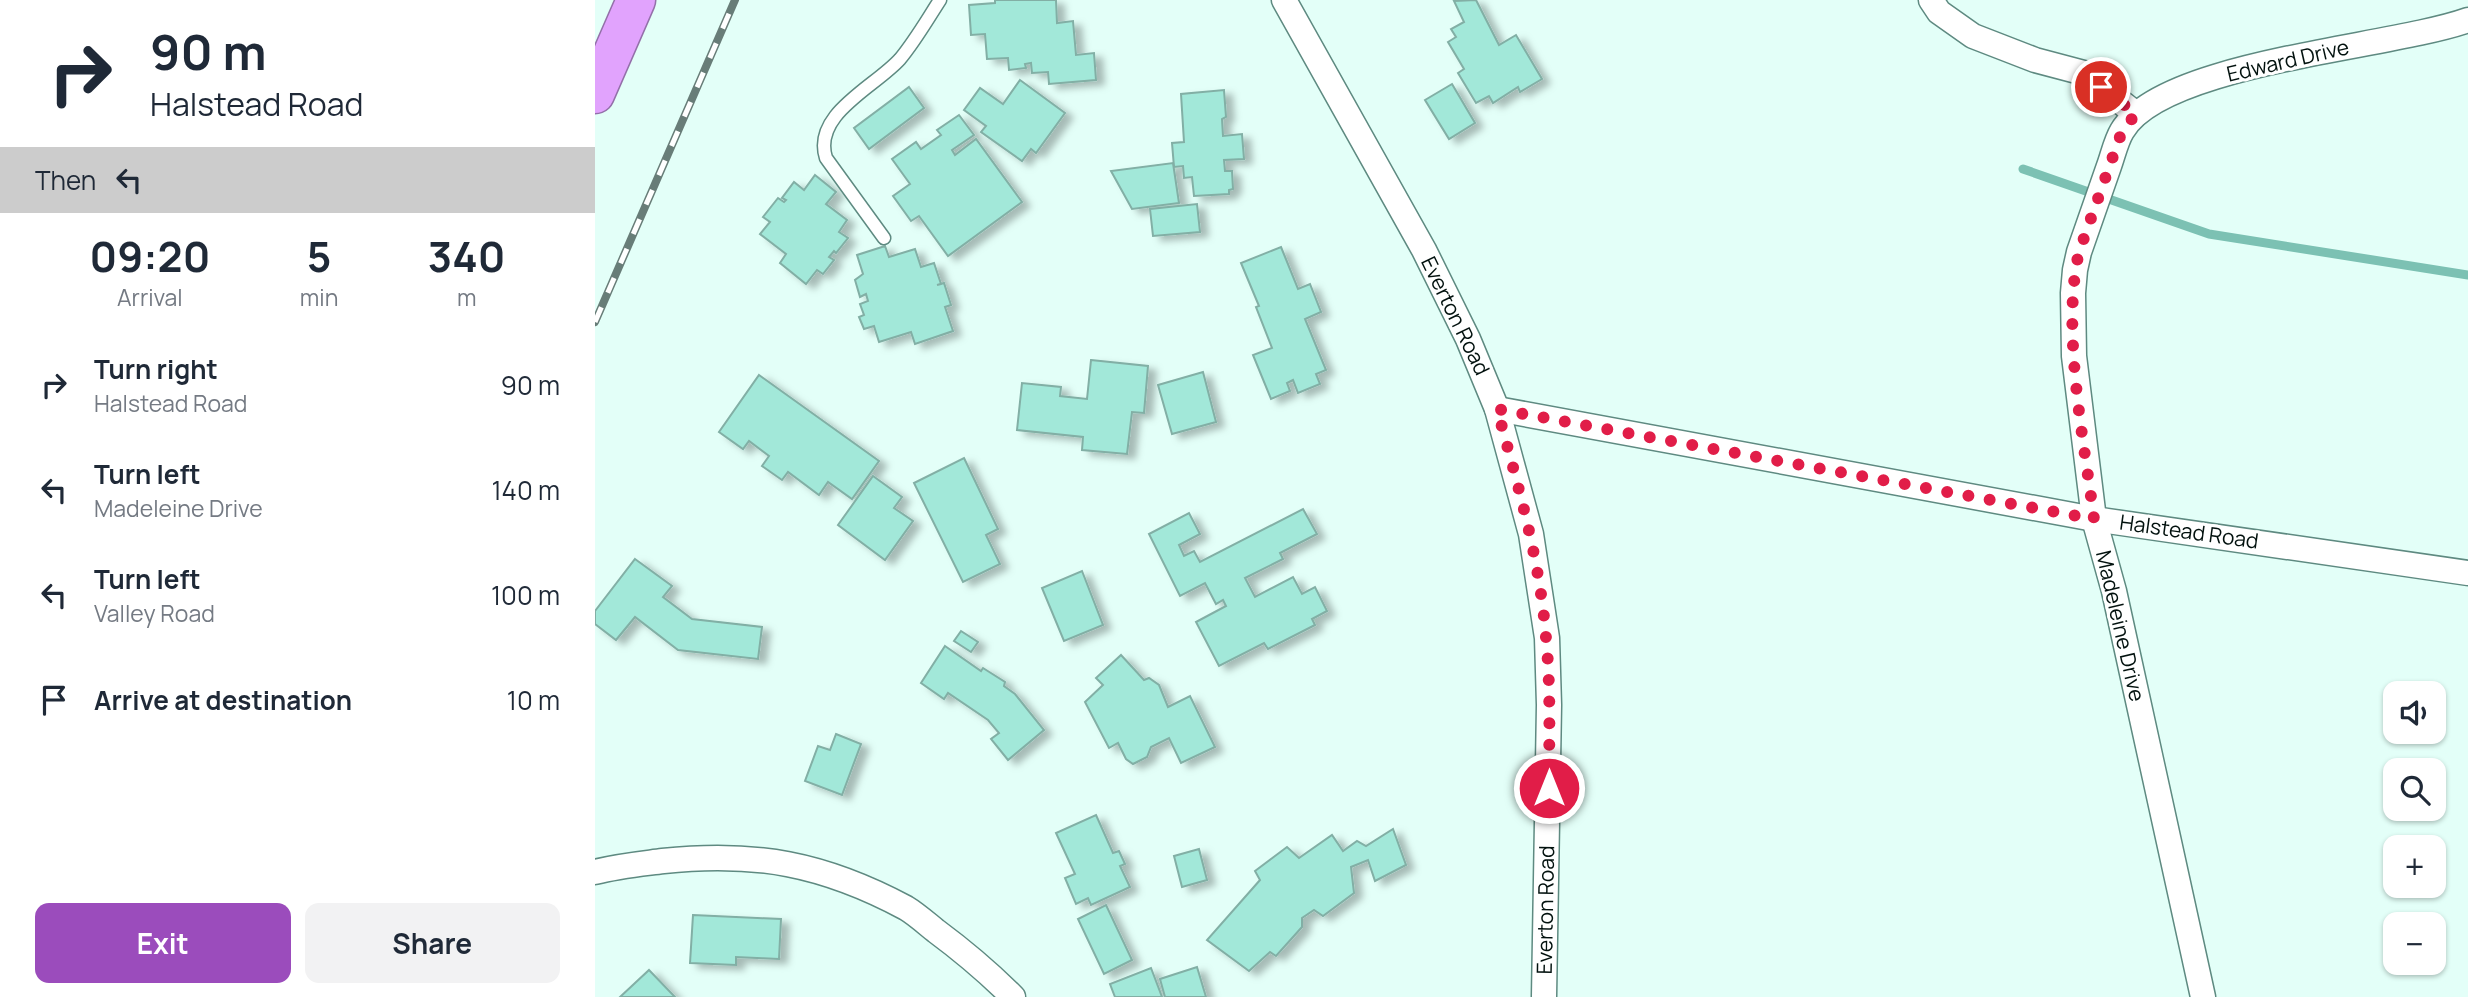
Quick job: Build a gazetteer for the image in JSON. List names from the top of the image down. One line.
{"streets":{"street":["Edward Drive","Everton Road","Halstead Road","Madeleine Drive"]},"crossings":[["Edward Drive","Madeleine Drive"],["Everton Road","Halstead Road"],["Halstead Road","Madeleine Drive"]],"page":{"turn":["90 m","Halstead Road"],"then":"Then","eta":["09:20","Arrival","5","min","340","m"],"list":[{"name":"Turn right","note":"Halstead Road","value":"90 m"},{"name":"Turn left","note":"Madeleine Drive","value":"140 m"},{"name":"Turn left","note":"Valley Road","value":"100 m"},{"name":"Arrive at destination","value":"10 m"}],"map_buttons":["+","−"],"buttons":["Exit","Share"]}}
